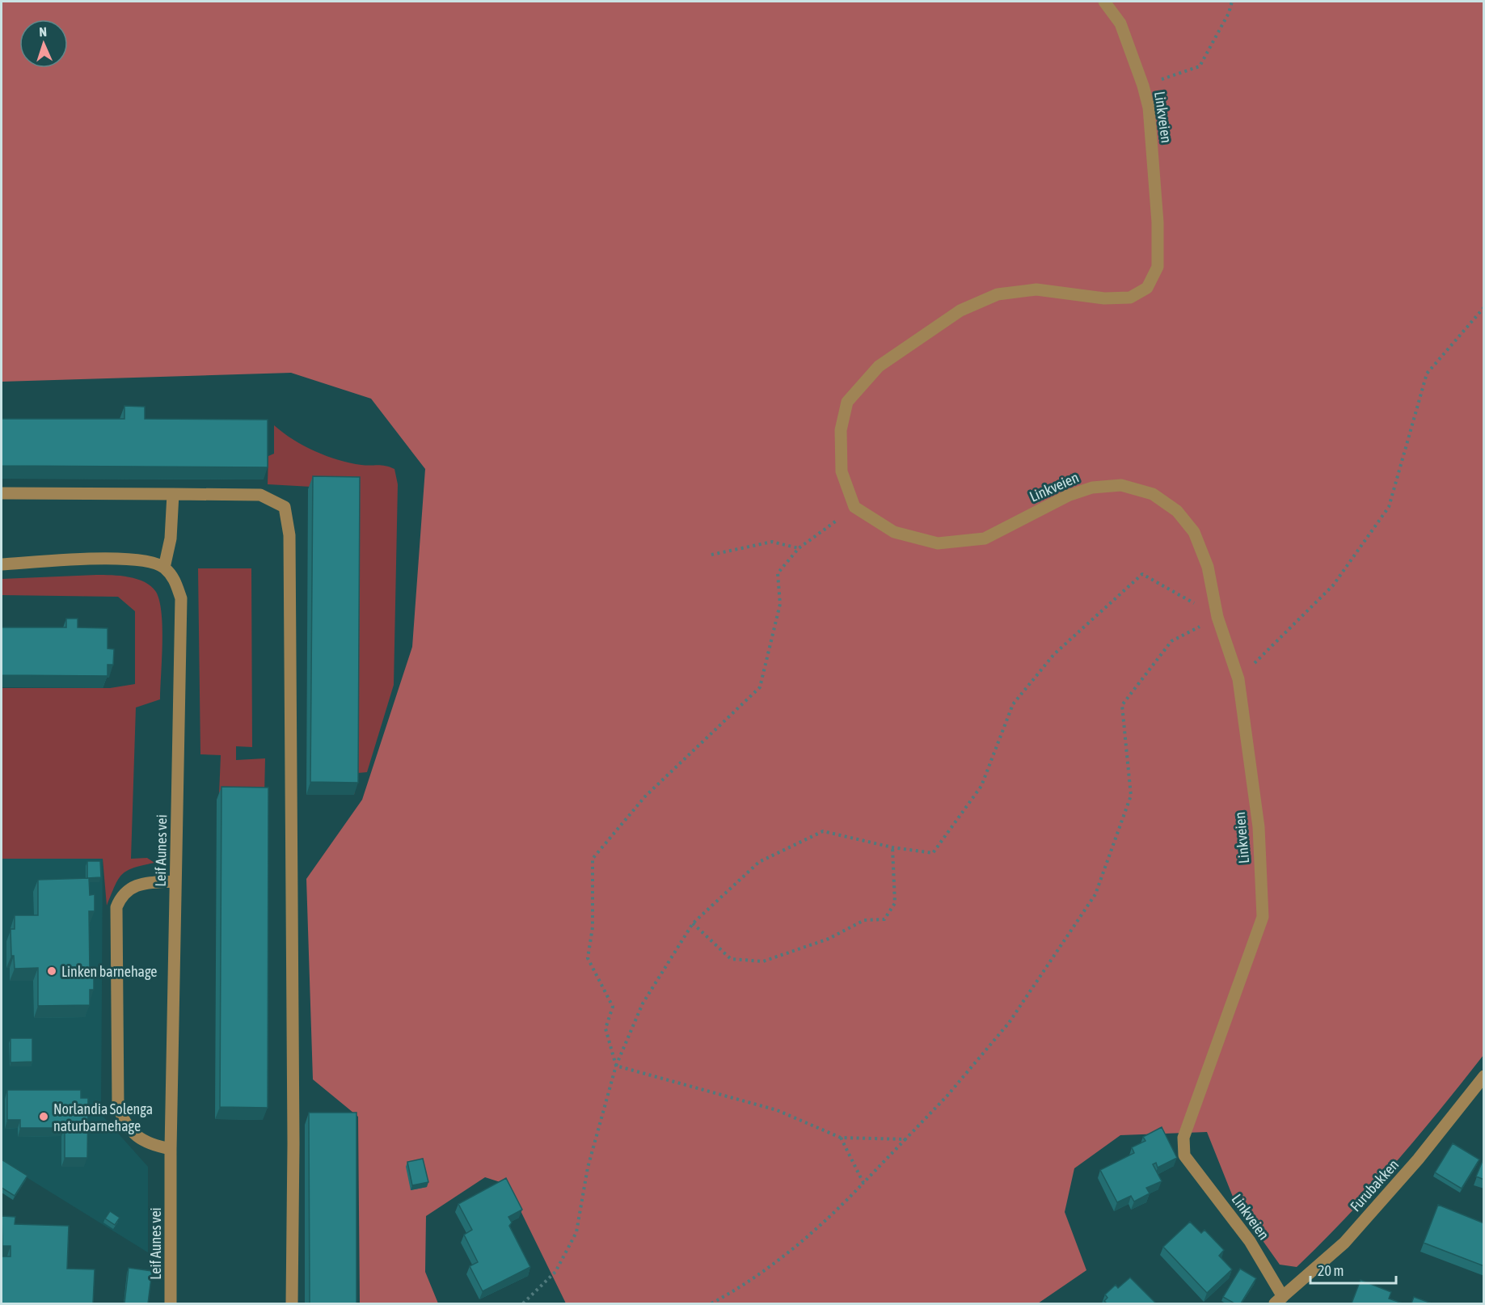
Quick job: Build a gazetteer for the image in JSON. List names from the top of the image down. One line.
{"streets":{"street":["Linkveien","Leif Aunes vei","Furubakken"]},"crossings":[["Linkveien","Furubakken"]],"places":["Linken barnehage","Norlandia Solenga naturbarnehage"],"scale_bar":"20 m","north":"top"}
